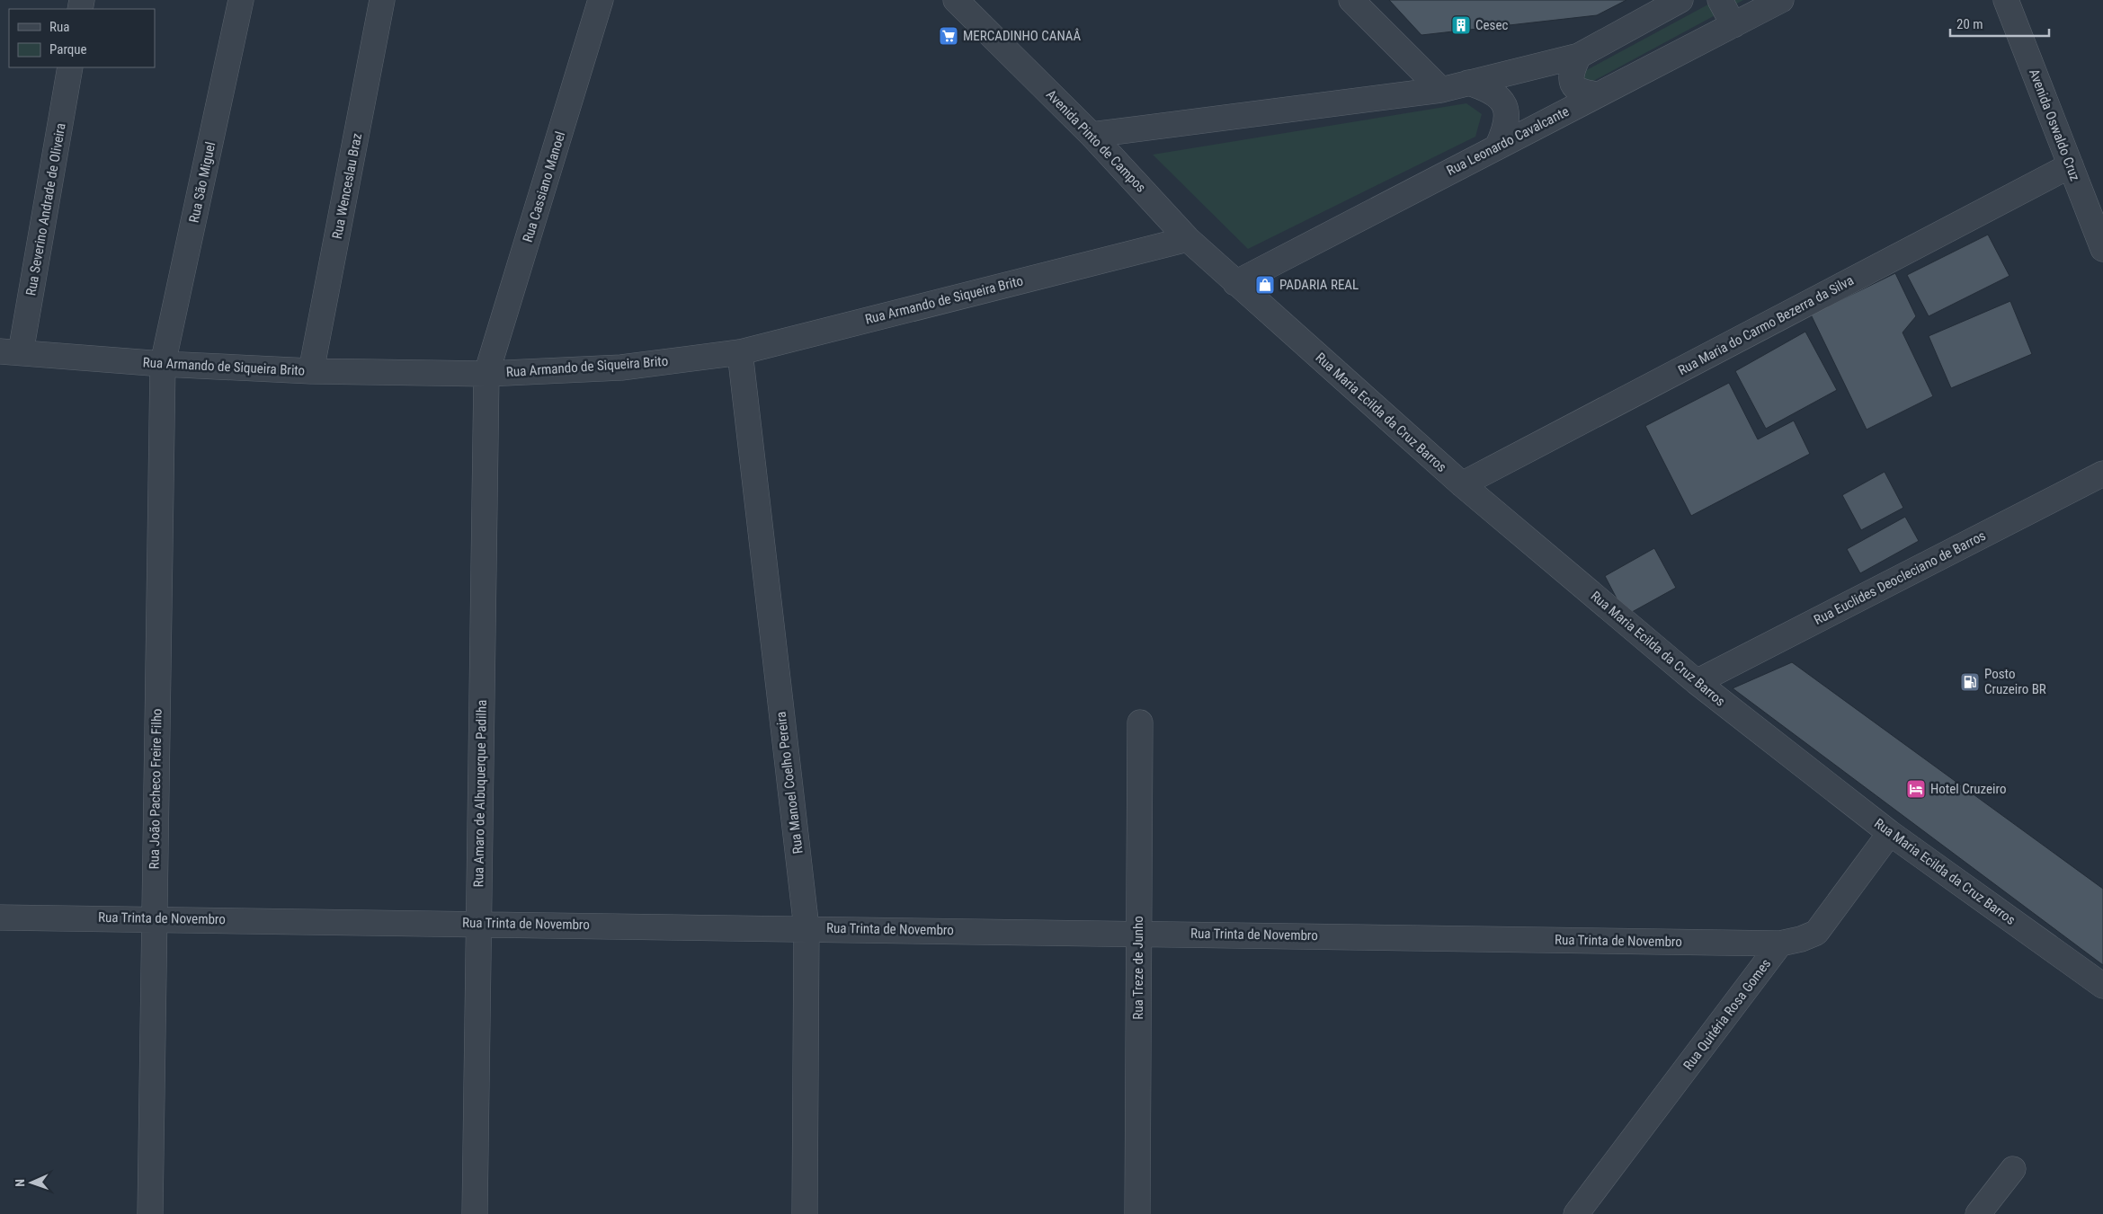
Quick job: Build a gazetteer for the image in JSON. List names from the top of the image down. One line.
{"streets":{"street":["Avenida Oswaldo Cruz","Avenida Pinto de Campos","Rua Leonardo Cavalcante","Rua São Miguel","Rua Wenceslau Braz","Rua Cassiano Manoel","Rua Severino Andrade de Oliveira","Rua Armando de Siqueira Brito","Rua Maria do Carmo Bezerra da Silva","Rua Maria Ecilda da Cruz Barros","Rua Euclides Deocleciano de Barros","Rua Manoel Coelho Pereira","Rua João Pacheco Freire Filho","Rua Amaro de Albuquerque Padilha","Rua Trinta de Novembro","Rua Treze de Junho","Rua Quitéria Rosa Gomes"]},"crossings":[["Avenida Oswaldo Cruz","Rua Maria do Carmo Bezerra da Silva"],["Avenida Pinto de Campos","Rua Leonardo Cavalcante"],["Avenida Pinto de Campos","Rua Armando de Siqueira Brito"],["Avenida Pinto de Campos","Rua Maria Ecilda da Cruz Barros"],["Rua Leonardo Cavalcante","Rua Maria Ecilda da Cruz Barros"],["Rua São Miguel","Rua Armando de Siqueira Brito"],["Rua São Miguel","Rua João Pacheco Freire Filho"],["Rua Wenceslau Braz","Rua Armando de Siqueira Brito"],["Rua Cassiano Manoel","Rua Armando de Siqueira Brito"],["Rua Cassiano Manoel","Rua Amaro de Albuquerque Padilha"],["Rua Severino Andrade de Oliveira","Rua Armando de Siqueira Brito"],["Rua Armando de Siqueira Brito","Rua Manoel Coelho Pereira"],["Rua Armando de Siqueira Brito","Rua João Pacheco Freire Filho"],["Rua Armando de Siqueira Brito","Rua Amaro de Albuquerque Padilha"],["Rua Maria do Carmo Bezerra da Silva","Rua Maria Ecilda da Cruz Barros"],["Rua Maria Ecilda da Cruz Barros","Rua Euclides Deocleciano de Barros"],["Rua Manoel Coelho Pereira","Rua Trinta de Novembro"],["Rua João Pacheco Freire Filho","Rua Trinta de Novembro"],["Rua Amaro de Albuquerque Padilha","Rua Trinta de Novembro"],["Rua Trinta de Novembro","Rua Treze de Junho"],["Rua Trinta de Novembro","Rua Quitéria Rosa Gomes"]],"places":{"building":["Cesec"],"supermarket":["MERCADINHO CANAÂ"],"shop":["PADARIA REAL"],"fuel station":["Posto Cruzeiro BR"],"hotel":["Hotel Cruzeiro"]},"legend":["Rua","Parque"],"scale_bar":"20 m","north":"left"}
